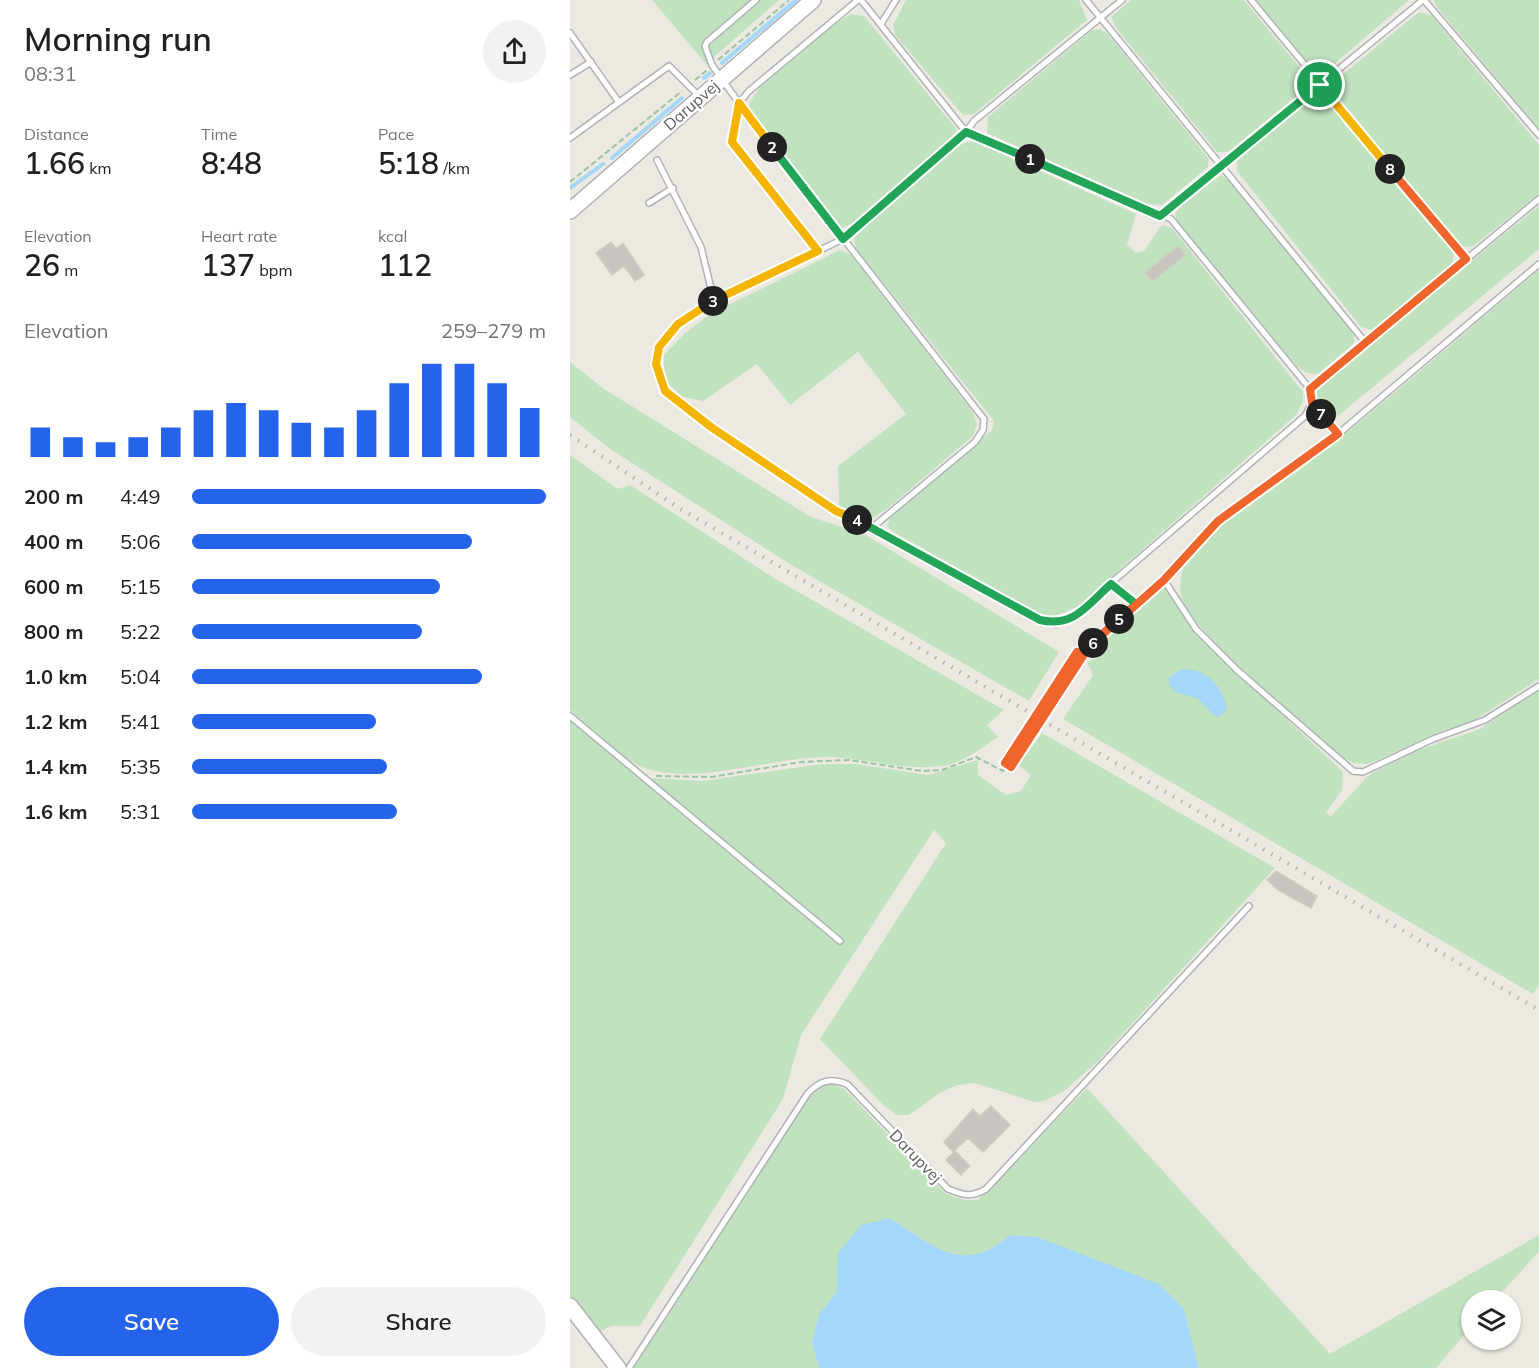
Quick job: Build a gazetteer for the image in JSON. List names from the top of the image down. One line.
{"streets":{"street":["Darupvej"]},"page":{"heading":["Morning run","08:31"],"stats":[["Distance","1.66 km"],["Time","8:48"],["Pace","5:18 /km"],["Elevation","26 m"],["Heart rate","137 bpm"],["kcal","112"]],"pins":["2","1","8","3","7","4","5","6"],"chart":["Elevation","259–279 m"],"list":[{"name":"200 m","note":"4:49"},{"name":"400 m","note":"5:06"},{"name":"600 m","note":"5:15"},{"name":"800 m","note":"5:22"},{"name":"1.0 km","note":"5:04"},{"name":"1.2 km","note":"5:41"},{"name":"1.4 km","note":"5:35"},{"name":"1.6 km","note":"5:31"}],"buttons":["Save","Share"]}}
